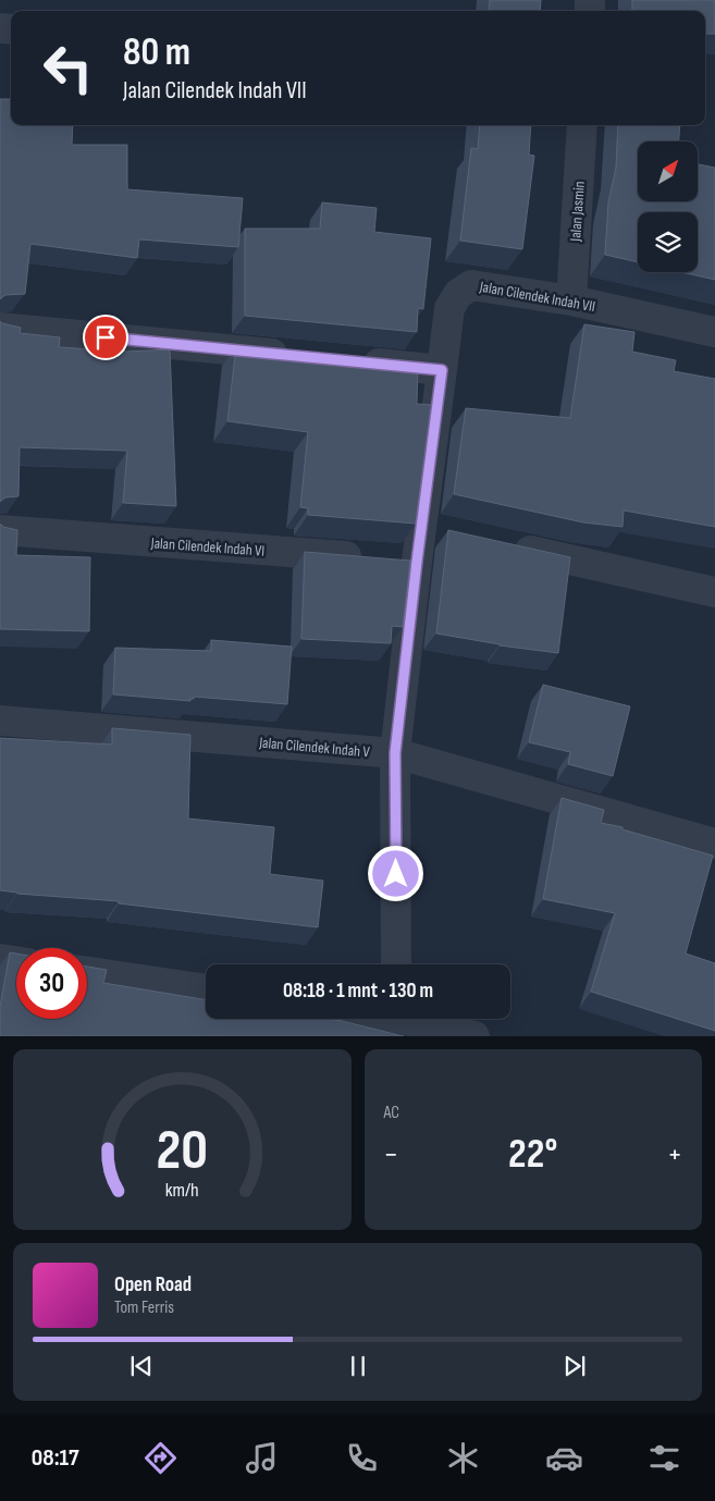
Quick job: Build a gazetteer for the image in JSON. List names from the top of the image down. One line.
{"streets":{"street":["Jalan Jasmin","Jalan Cilendek Indah VII","Jalan Cilendek Indah VI","Jalan Cilendek Indah V"]},"crossings":[["Jalan Jasmin","Jalan Cilendek Indah VII"]],"north":"top right","page":{"turn":["80 m","Jalan Cilendek Indah VII"],"limit":"30","trip":"08:18 · 1 mnt · 130 m","tile":"AC","heat":["−","22°","+"],"song":["Open Road","Tom Ferris"],"tabs":"08:17","gauge":["20","km/h"]}}
